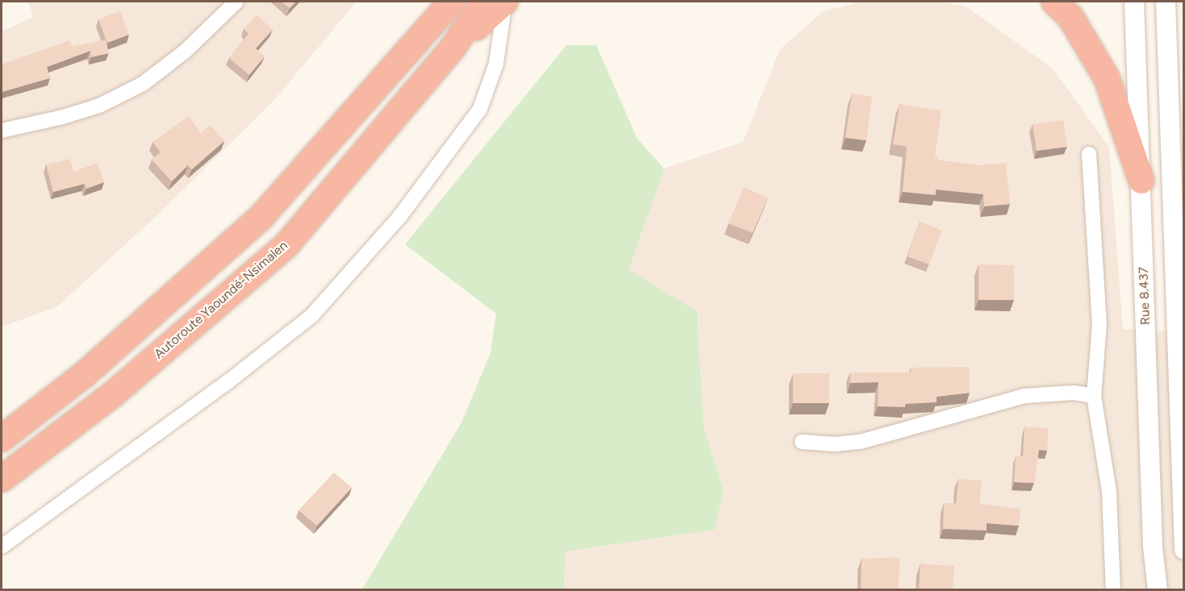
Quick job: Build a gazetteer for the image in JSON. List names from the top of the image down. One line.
{"streets":{"highway":["Autoroute Yaoundé-Nsimalen"],"main road":["Rue 8.437"]}}
